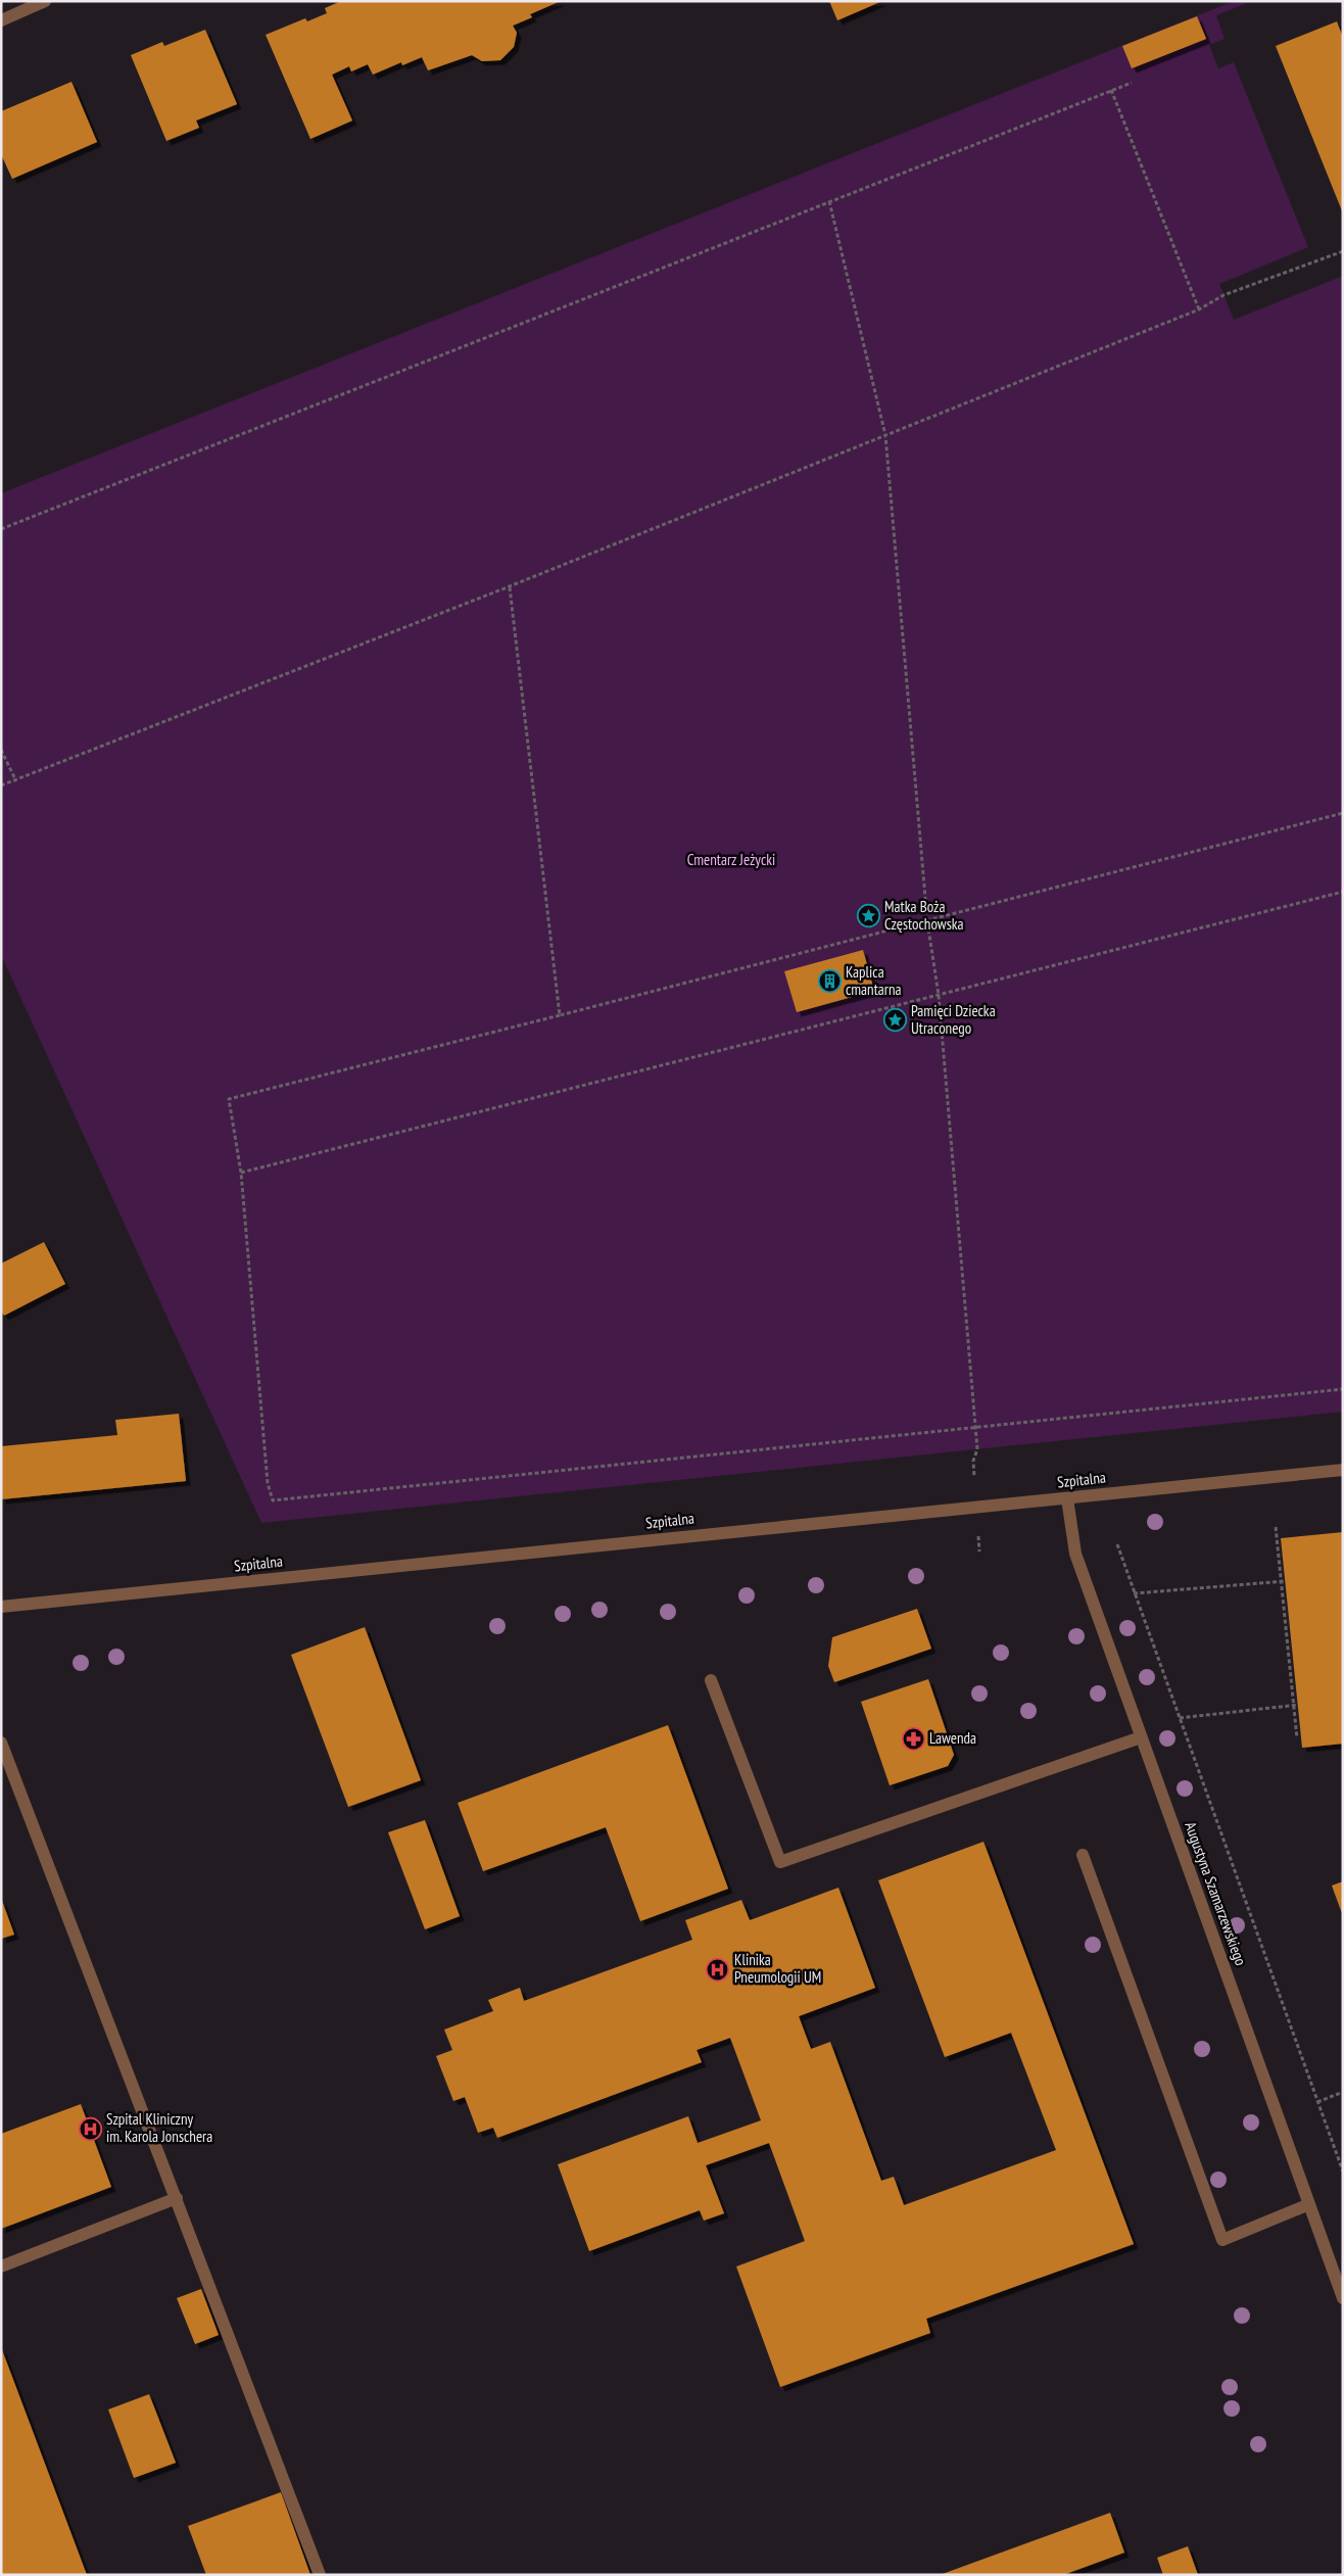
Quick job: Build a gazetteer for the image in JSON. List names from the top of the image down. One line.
{"streets":{"street":["Szpitalna","Augustyna Szamarzewskiego"]},"crossings":[["Szpitalna","Augustyna Szamarzewskiego"]],"parks":["Cmentarz Jeżycki"],"places":{"place":["Matka Boża Częstochowska","Pamięci Dziecka Utraconego"],"building":["Kaplica cmantarna"],"pharmacy":["Lawenda"],"hospital":["Klinika Pneumologii UM","Szpital Kliniczny im. Karola Jonschera"]}}
